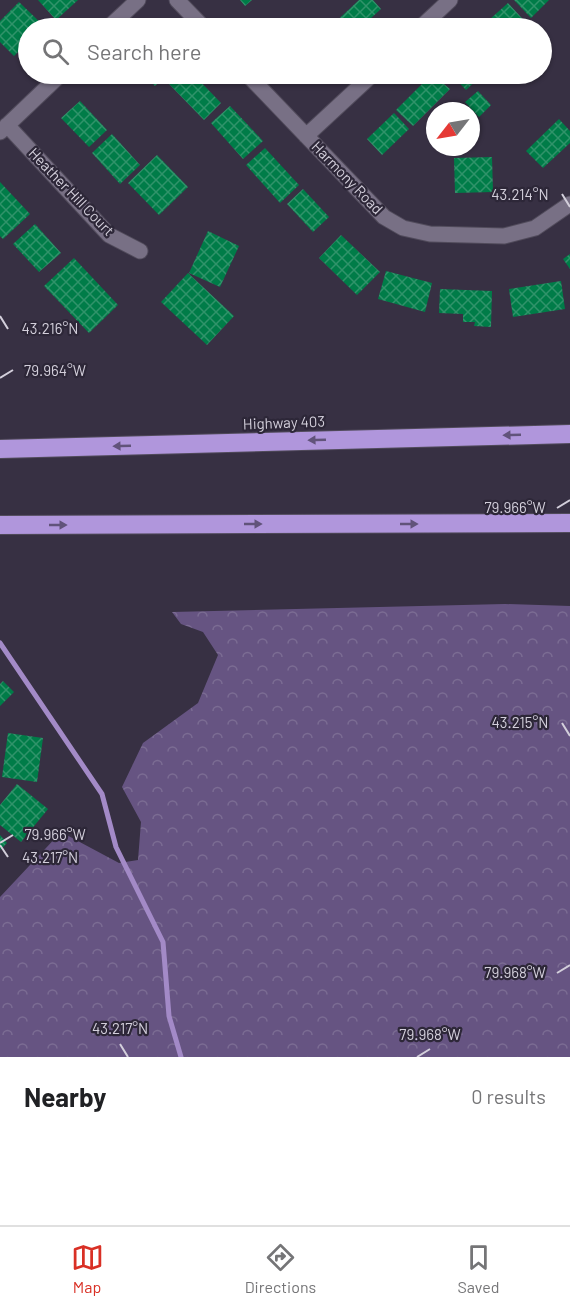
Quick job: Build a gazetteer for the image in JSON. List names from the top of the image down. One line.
{"streets":{"highway":["Highway 403"],"street":["Harmony Road","Heather Hill Court"]},"north":"bottom left","page":{"search":"Search here","heading":["Nearby","0 results"],"nav":["Map","Directions","Saved"]},"coordinates":["43.214°N","43.216°N","79.964°W","79.966°W","43.215°N","43.217°N","79.968°W"]}
